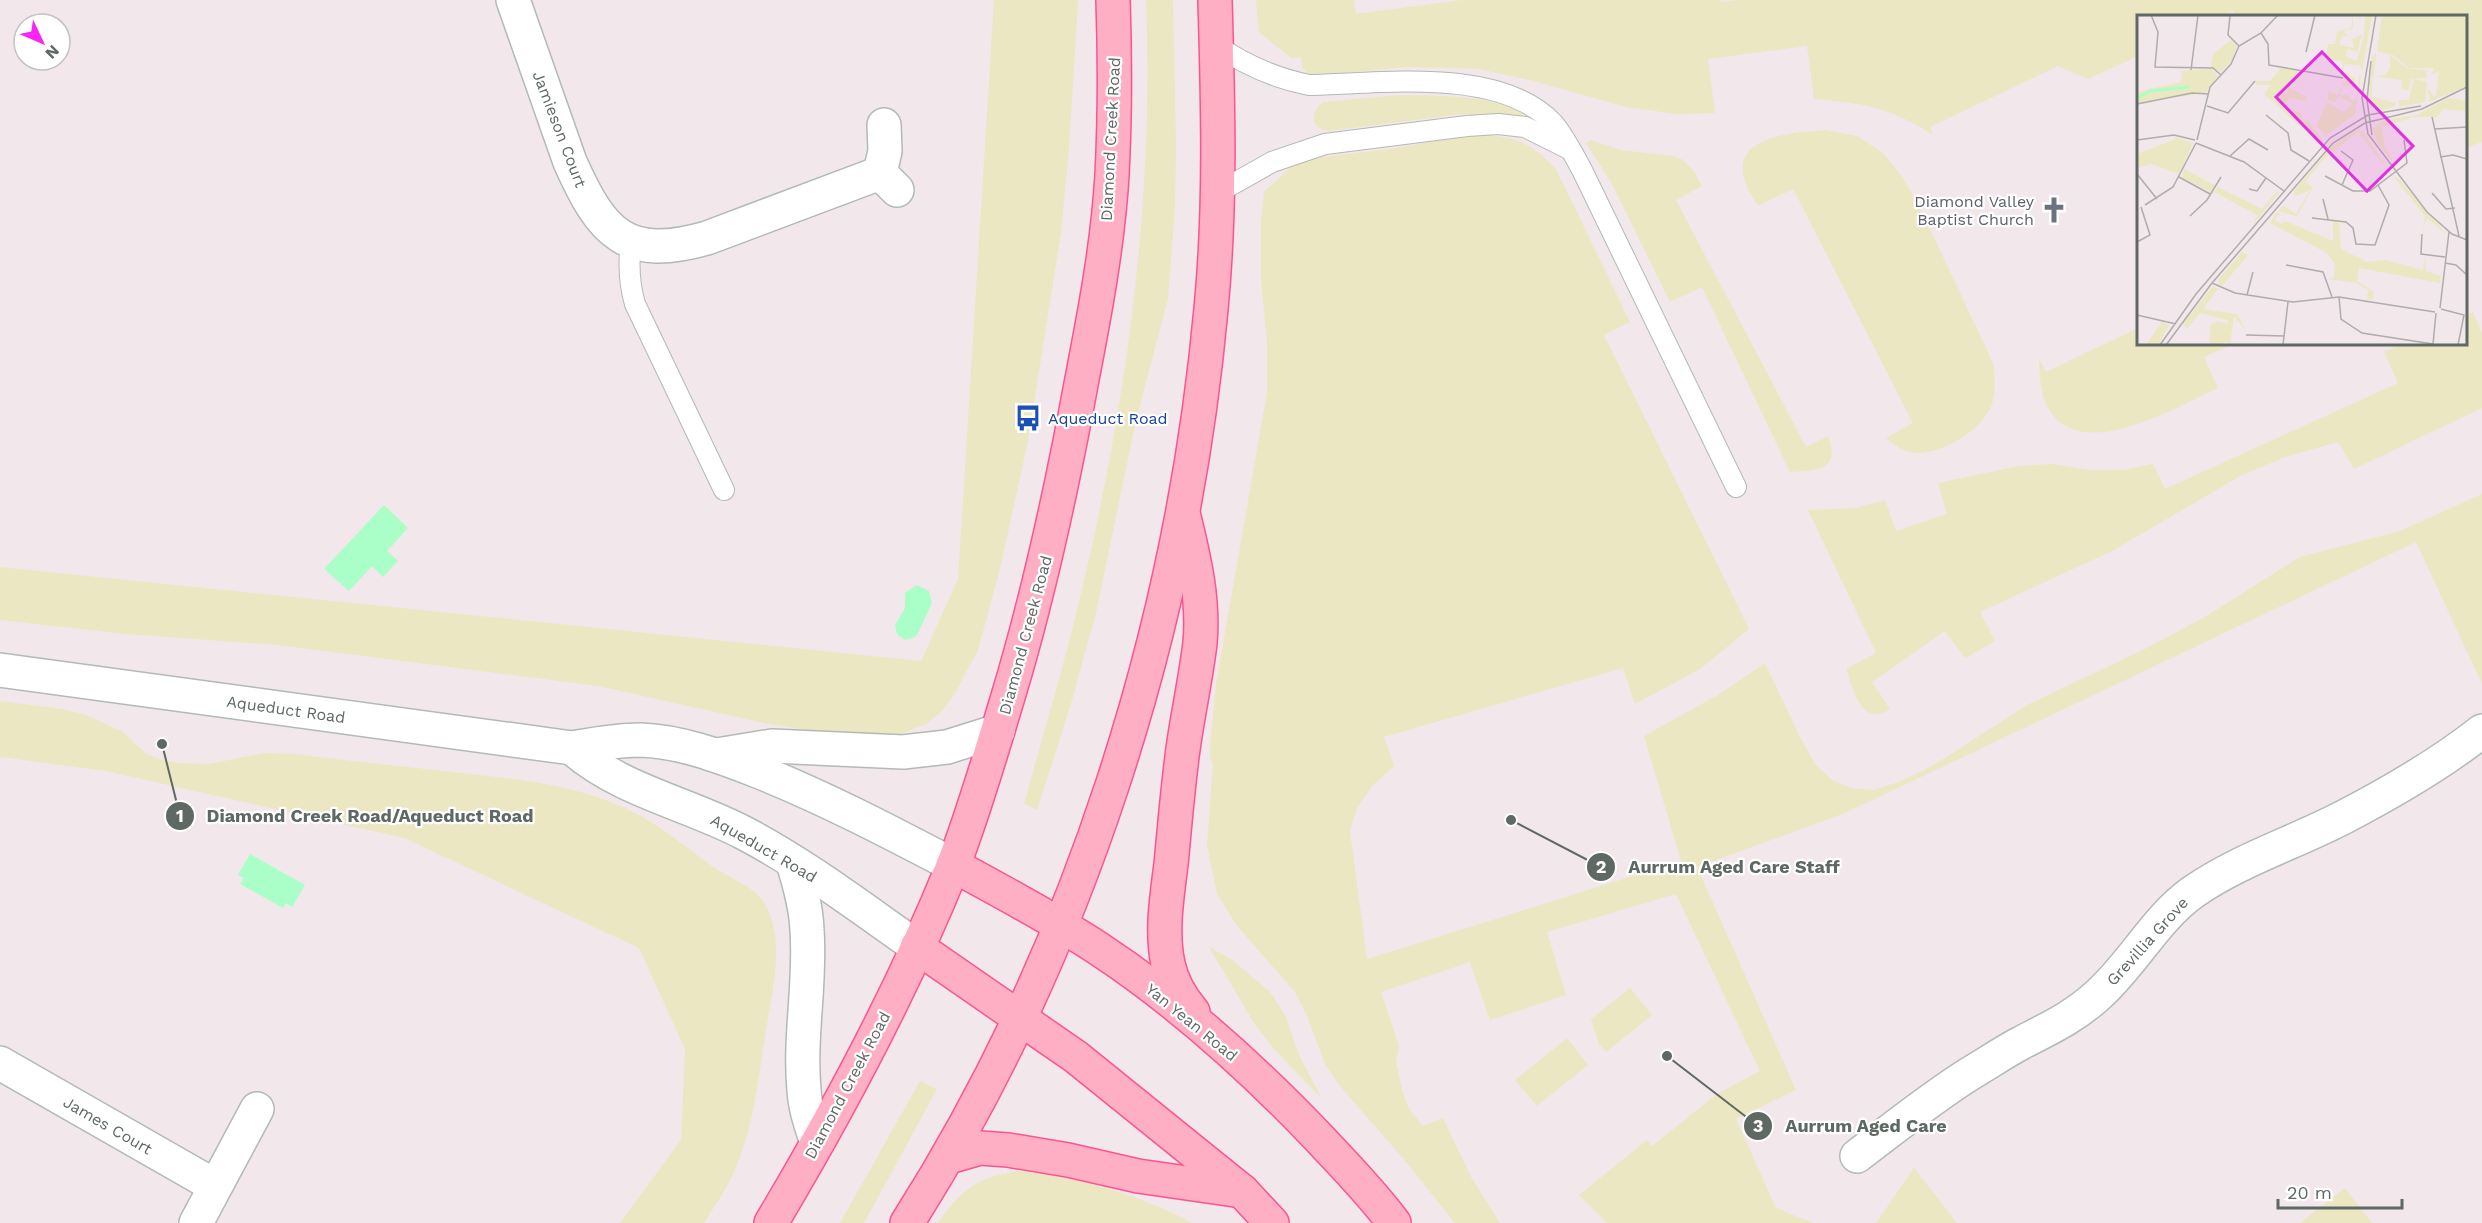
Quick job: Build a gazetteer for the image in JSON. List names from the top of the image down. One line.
{"streets":{"main road":["Jamieson Court","Diamond Creek Road","Aqueduct Road","Grevillia Grove","Yan Yean Road","James Court"]},"crossings":[["Diamond Creek Road","Aqueduct Road"],["Diamond Creek Road","Yan Yean Road"],["Aqueduct Road","Yan Yean Road"]],"places":{"church":["Diamond Valley Baptist Church"],"bus stop":["Aqueduct Road"],"other":["Diamond Creek Road/Aqueduct Road","Aurrum Aged Care Staff","Aurrum Aged Care"]},"scale_bar":"20 m","north":"bottom right"}
